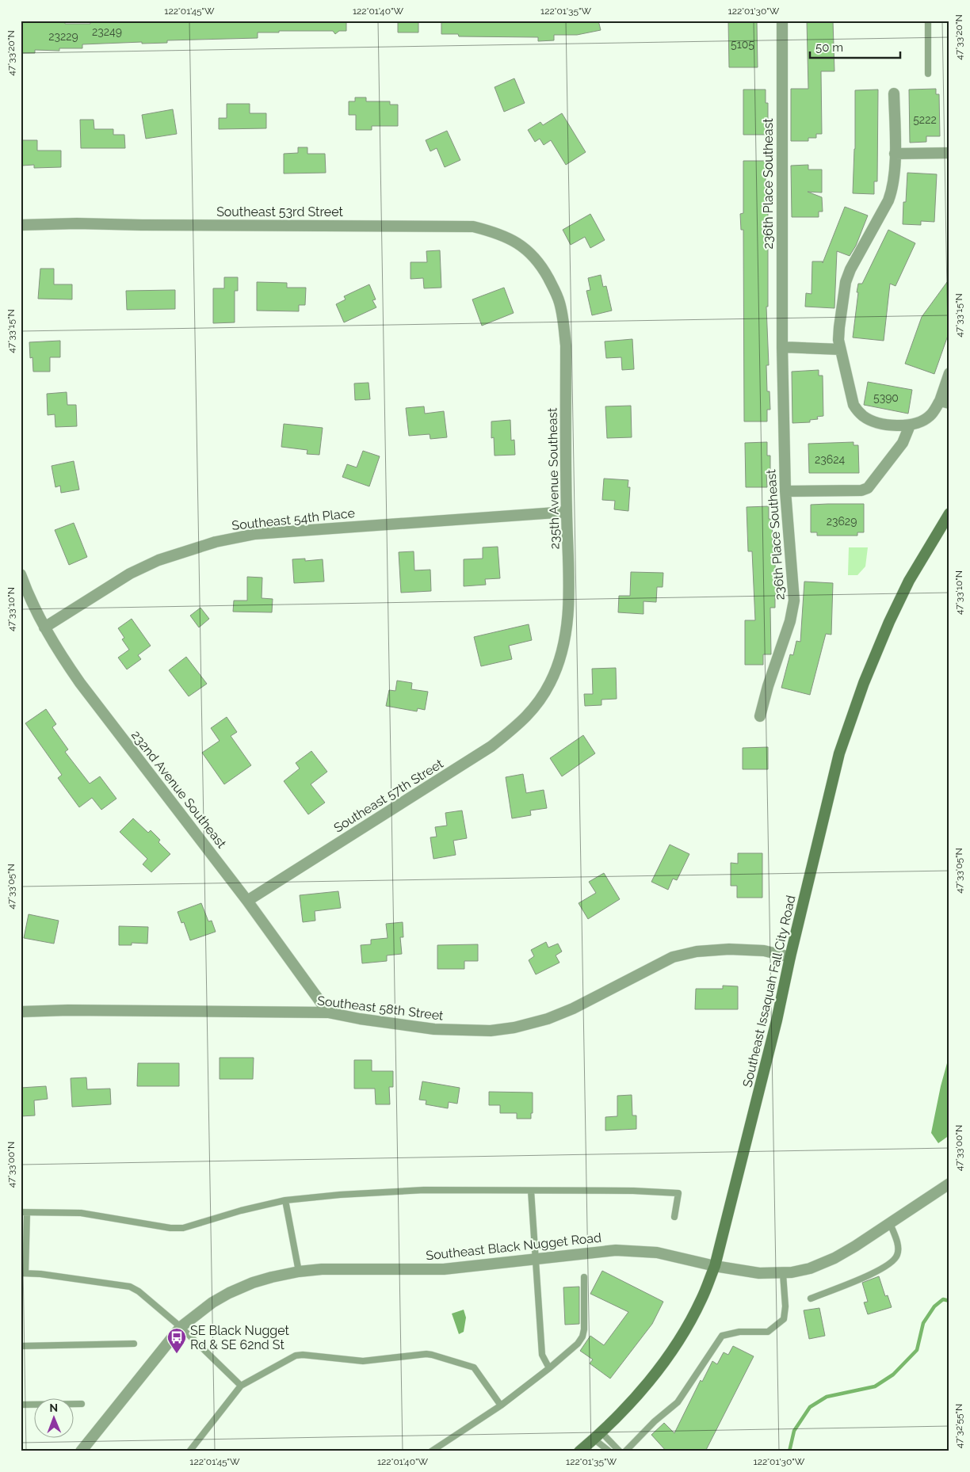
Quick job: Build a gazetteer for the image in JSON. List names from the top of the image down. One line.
{"streets":{"main road":["Southeast Issaquah Fall City Road"],"street":["236th Place Southeast","Southeast 53rd Street","235th Avenue Southeast","Southeast 54th Place","232nd Avenue Southeast","Southeast 57th Street","Southeast 58th Street","Southeast Black Nugget Road"]},"crossings":[["Southeast 53rd Street","235th Avenue Southeast"],["235th Avenue Southeast","Southeast 54th Place"],["235th Avenue Southeast","Southeast 57th Street"],["Southeast 54th Place","232nd Avenue Southeast"],["232nd Avenue Southeast","Southeast 57th Street"],["232nd Avenue Southeast","Southeast 58th Street"],["Southeast Issaquah Fall City Road","Southeast 58th Street"],["Southeast Issaquah Fall City Road","Southeast Black Nugget Road"]],"places":{"bus stop":["SE Black Nugget Rd & SE 62nd St"]},"house_numbers":["23249","23229","5105","5222","5390","23624","23629"],"scale_bar":"50 m","north":"top","coordinates":["122°01'45\"W","122°01'40\"W","122°01'35\"W","122°01'30\"W","47°33'20\"N","47°33'15\"N","47°33'10\"N","47°33'05\"N","47°33'00\"N","47°32'55\"N"]}
